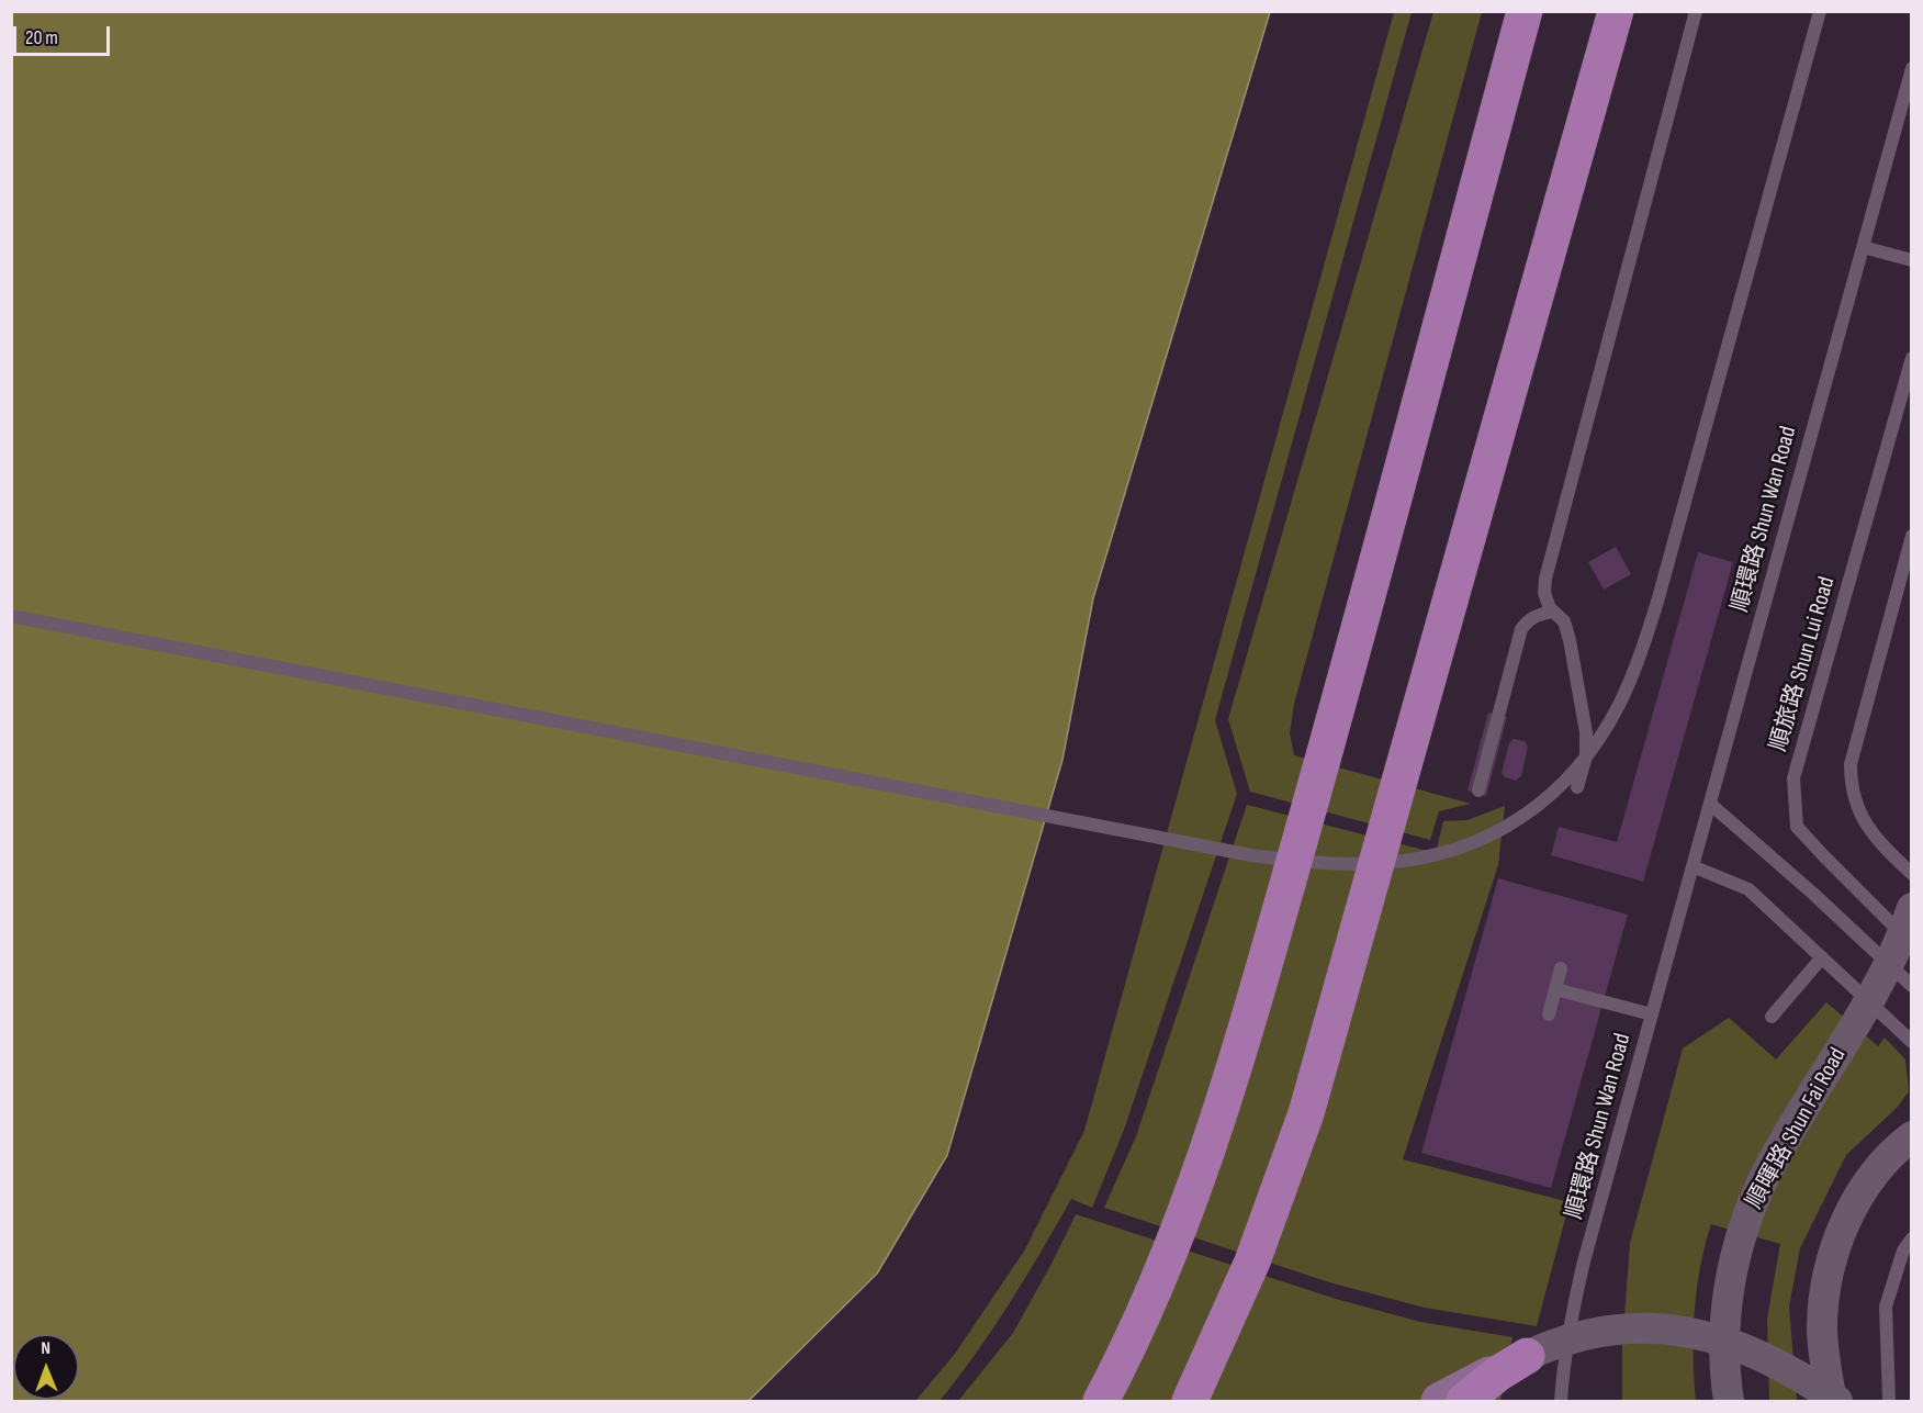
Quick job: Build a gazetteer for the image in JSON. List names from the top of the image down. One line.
{"streets":{"street":["順暉路 Shun Fai Road"],"lane":["順環路 Shun Wan Road","順旅路 Shun Lui Road"]},"scale_bar":"20 m","north":"top"}
